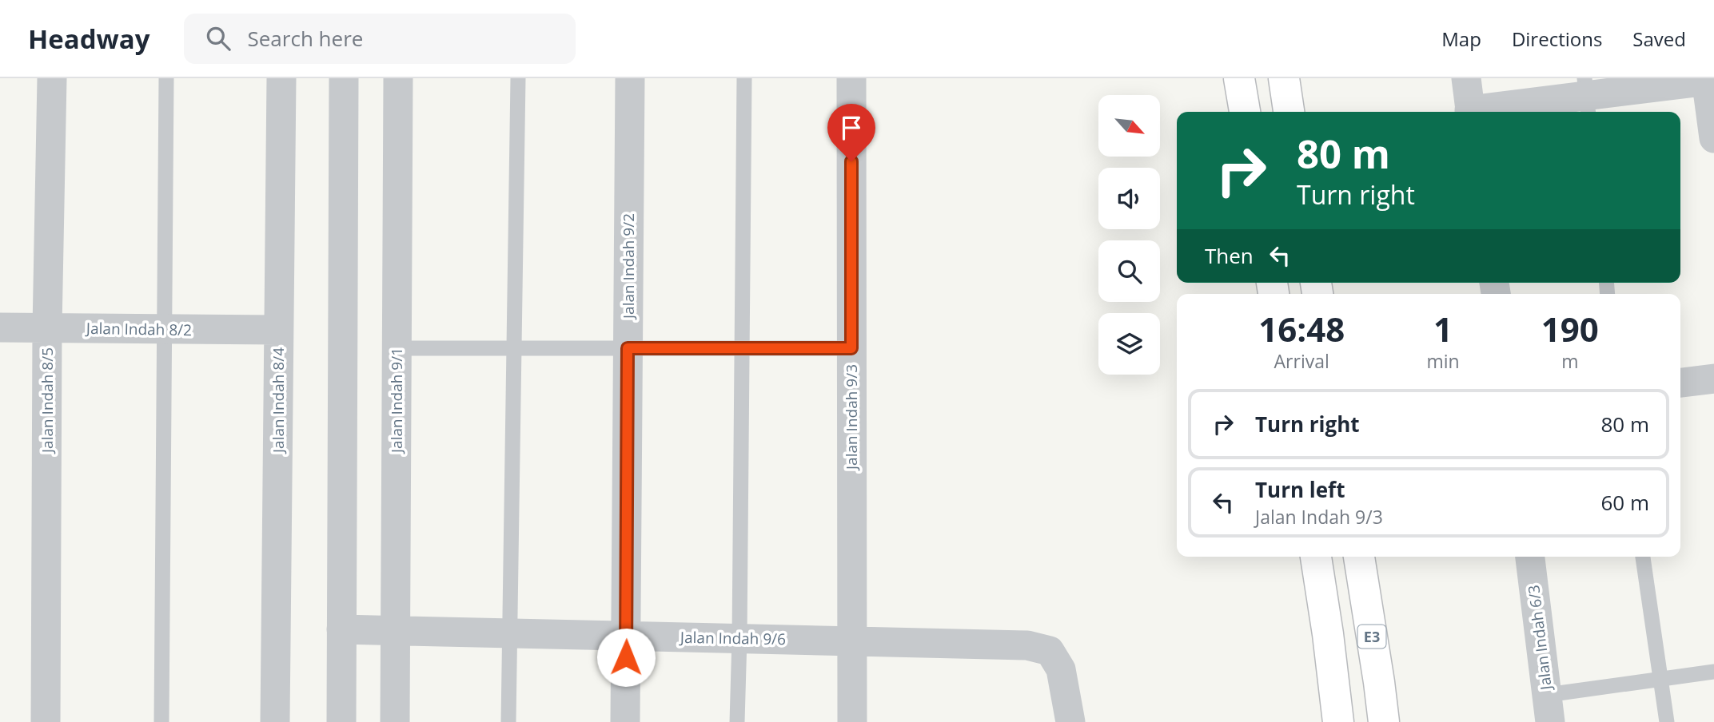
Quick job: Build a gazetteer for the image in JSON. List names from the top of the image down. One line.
{"streets":{"highway":["E3"],"street":["Jalan Indah 9/2","Jalan Indah 8/2","Jalan Indah 8/5","Jalan Indah 8/4","Jalan Indah 9/1","Jalan Indah 9/3","Jalan Indah 6/3","Jalan Indah 9/6"]},"crossings":[["Jalan Indah 9/2","Jalan Indah 9/6"],["Jalan Indah 8/2","Jalan Indah 8/5"],["Jalan Indah 8/2","Jalan Indah 8/4"],["Jalan Indah 9/1","Jalan Indah 9/6"],["Jalan Indah 9/3","Jalan Indah 9/6"]],"north":"bottom right","page":{"header":"Headway","search":"Search here","nav":["Map","Directions","Saved"],"turn":["80 m","Turn right"],"then":"Then","eta":["16:48","Arrival","1","min","190","m"],"list":[{"name":"Turn right","value":"80 m"},{"name":"Turn left","note":"Jalan Indah 9/3","value":"60 m"}]}}
